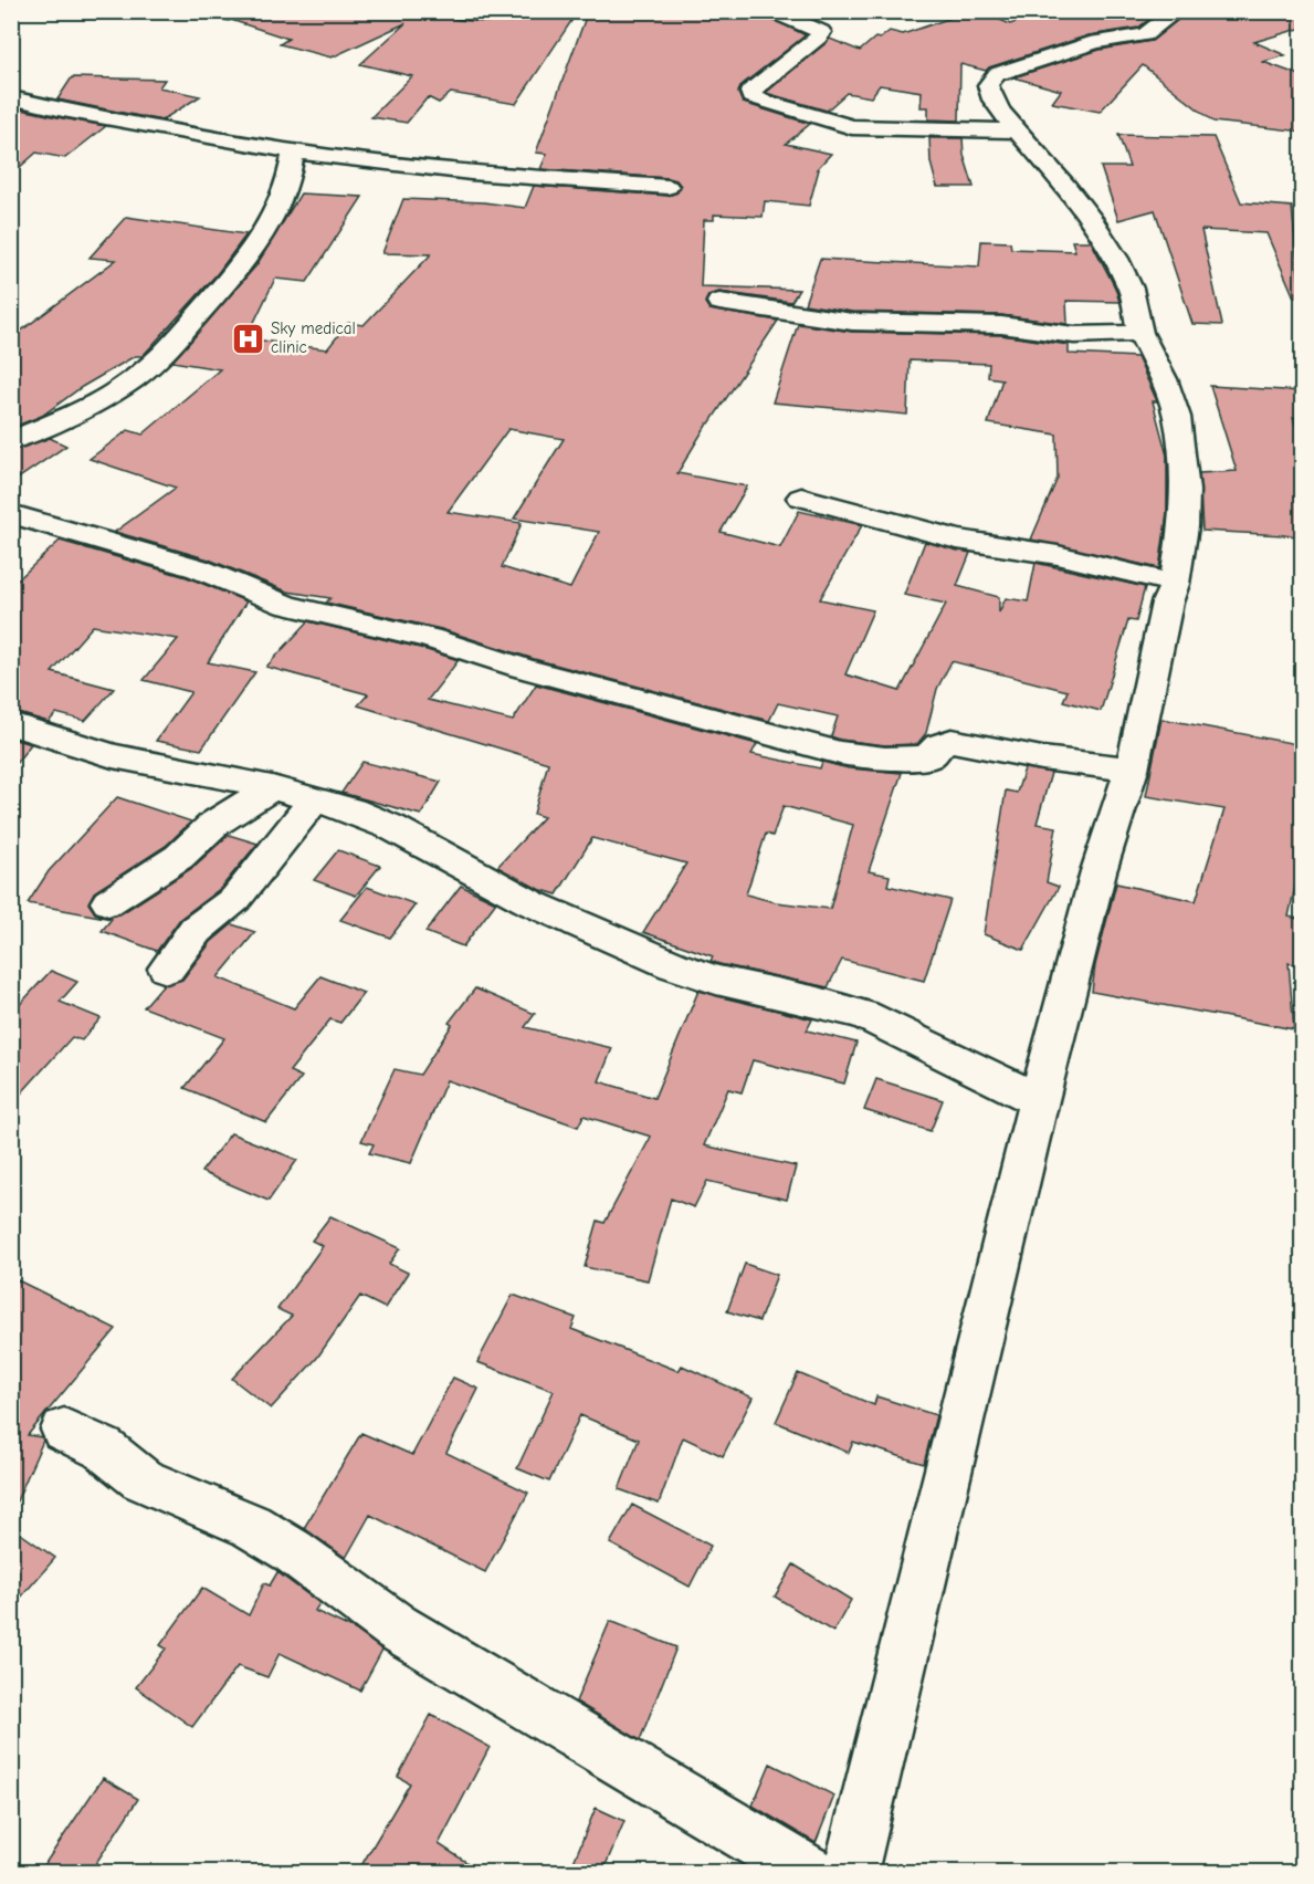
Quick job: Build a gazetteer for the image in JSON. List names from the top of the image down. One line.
{"places":{"hospital":["Sky medical clinic"]}}
